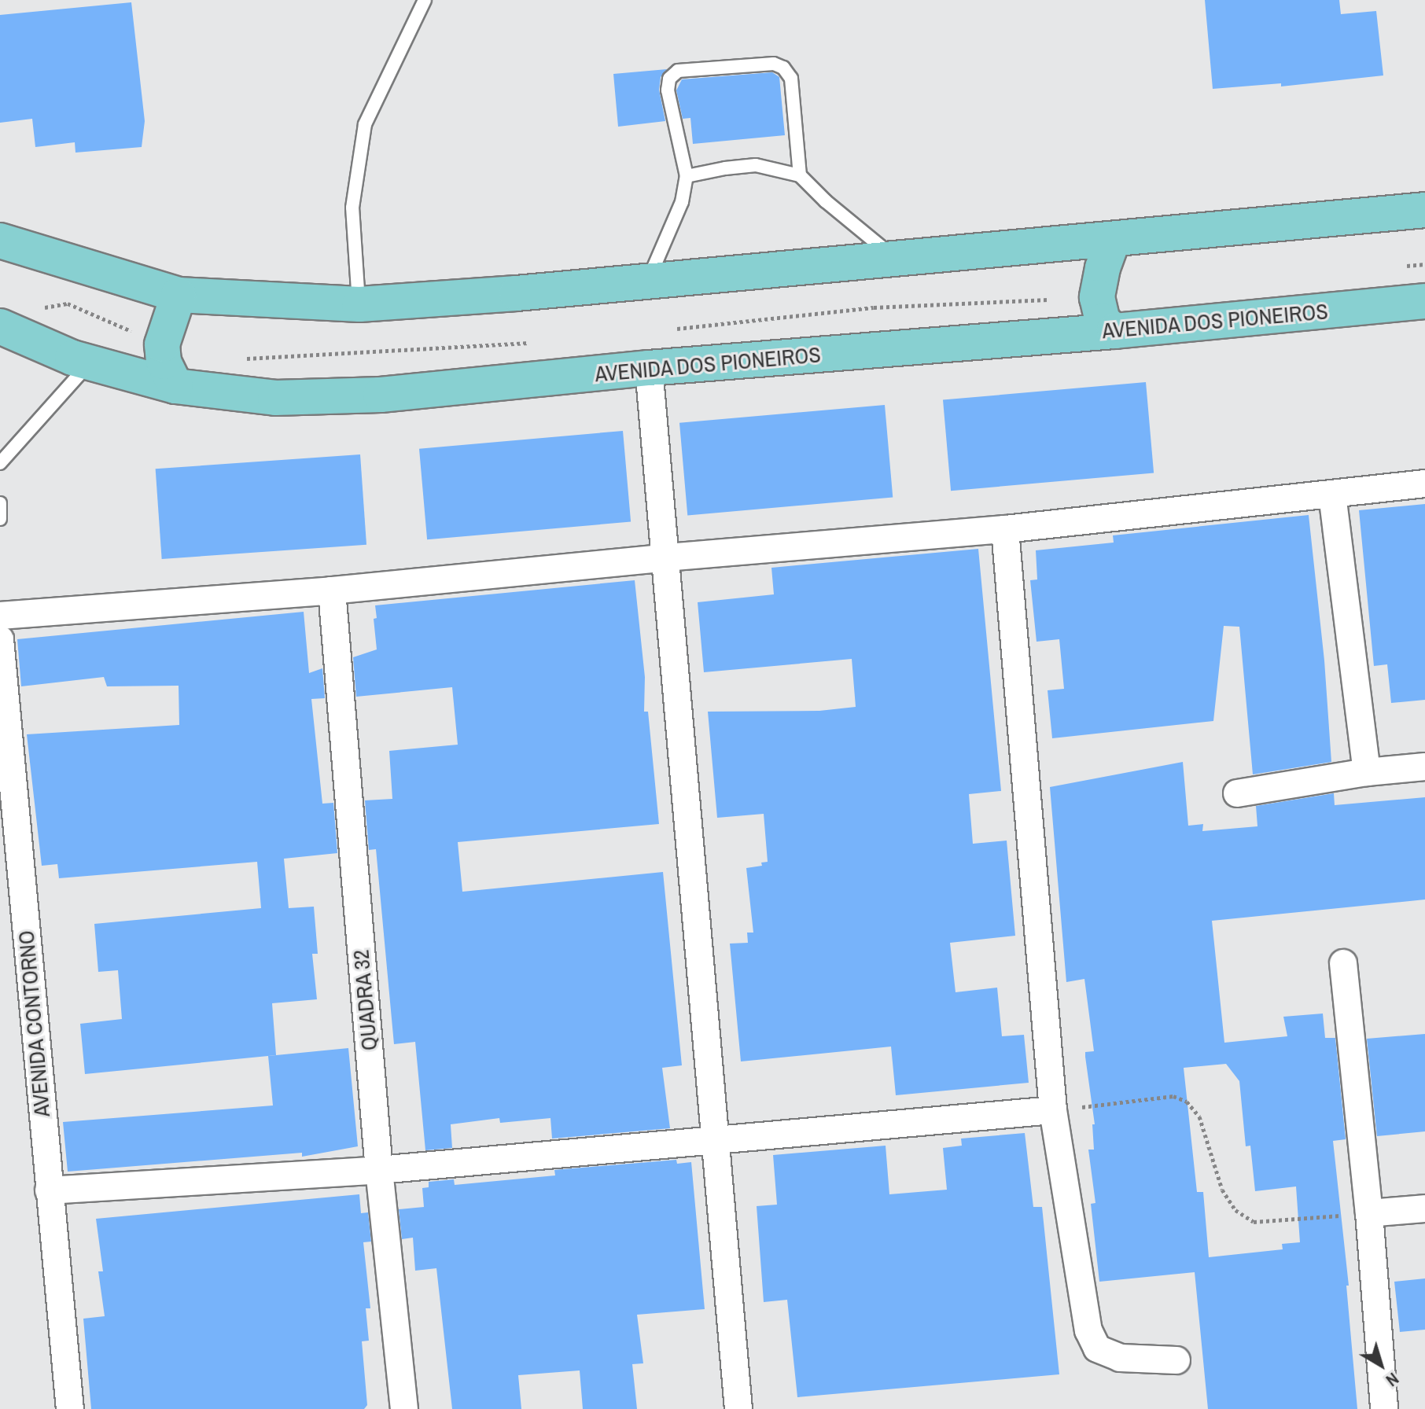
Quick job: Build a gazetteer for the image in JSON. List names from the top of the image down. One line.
{"streets":{"main road":["AVENIDA DOS PIONEIROS"],"street":["QUADRA 32","AVENIDA CONTORNO"]},"north":"bottom right"}
